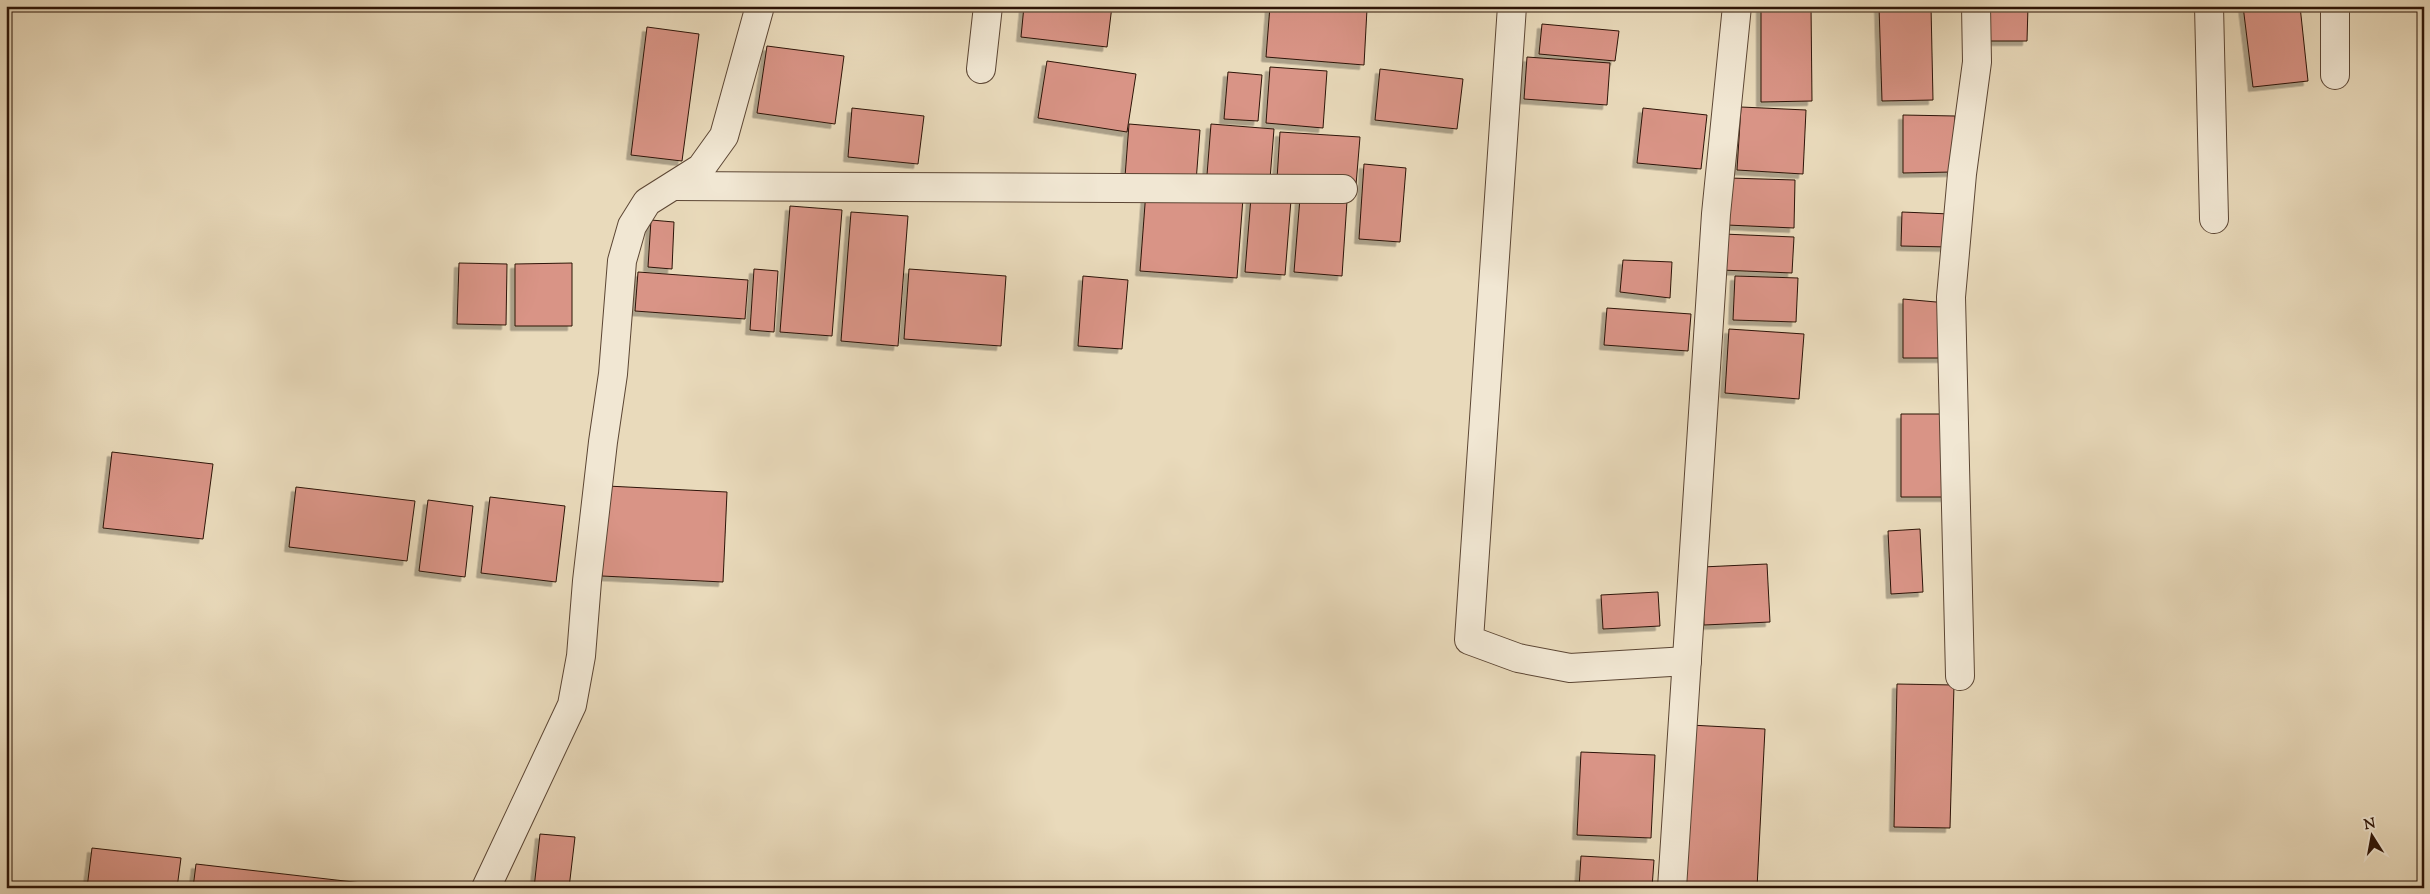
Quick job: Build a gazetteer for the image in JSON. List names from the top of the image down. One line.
{"north":"top"}
